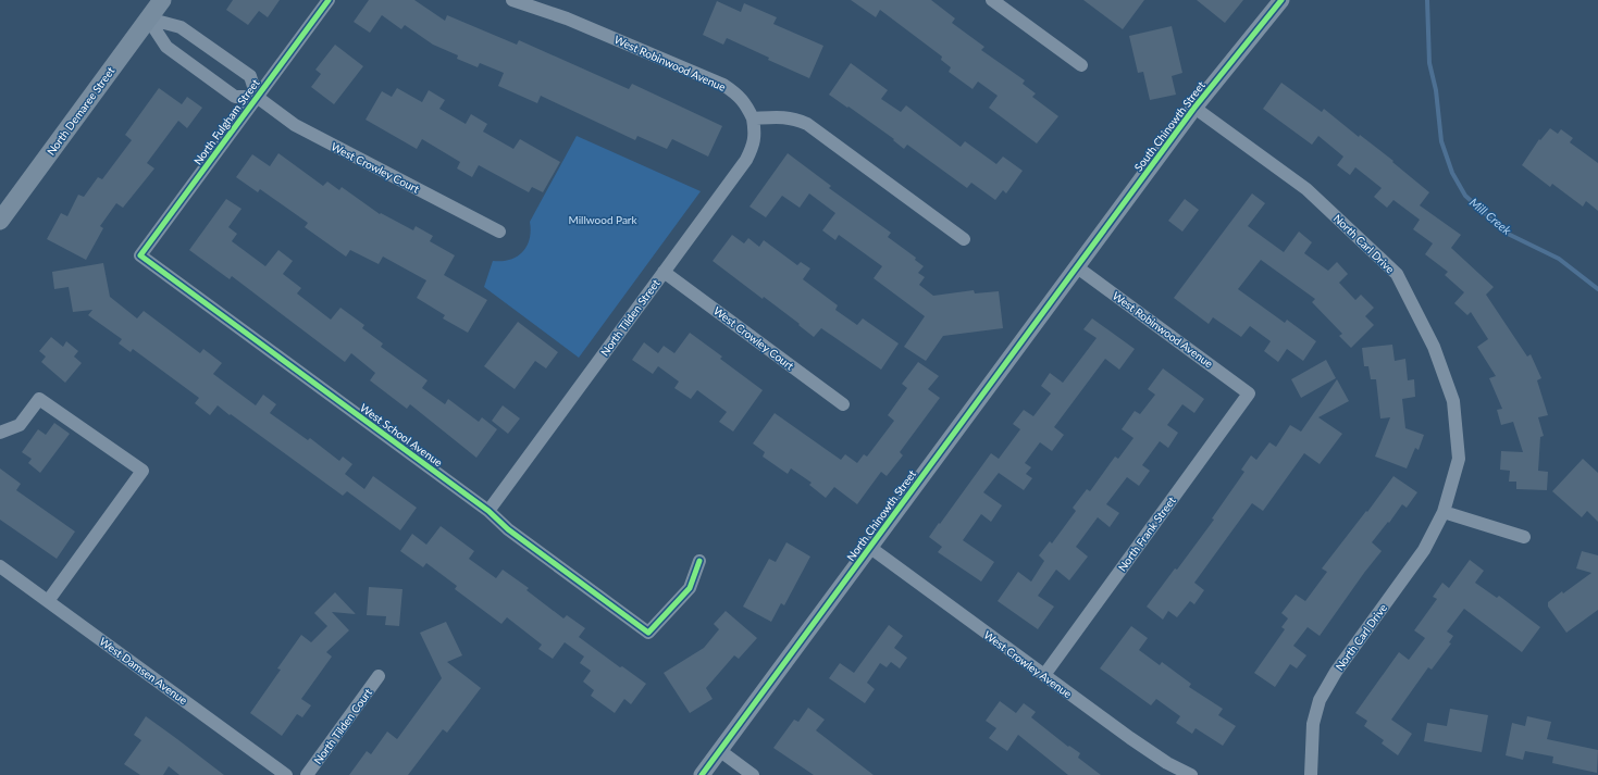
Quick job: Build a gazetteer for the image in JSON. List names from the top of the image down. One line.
{"streets":{"main road":["North Demaree Street"],"street":["West Robinwood Avenue","North Fulgham Street","South Chinowth Street","West Crowley Court","North Carl Drive","North Tilden Street","West School Avenue","North Chinowth Street","North Frank Street","West Crowley Avenue","West Damsen Avenue","North Tilden Court"]},"crossings":[["West Robinwood Avenue","South Chinowth Street"],["West Robinwood Avenue","North Tilden Street"],["West Robinwood Avenue","North Chinowth Street"],["West Robinwood Avenue","North Frank Street"],["North Fulgham Street","West Crowley Court"],["North Fulgham Street","West School Avenue"],["South Chinowth Street","North Carl Drive"],["South Chinowth Street","North Chinowth Street"],["West Crowley Court","North Tilden Street"],["North Tilden Street","West School Avenue"],["North Chinowth Street","West Crowley Avenue"],["North Frank Street","West Crowley Avenue"]],"water":["Mill Creek"],"parks":["Millwood Park"]}
